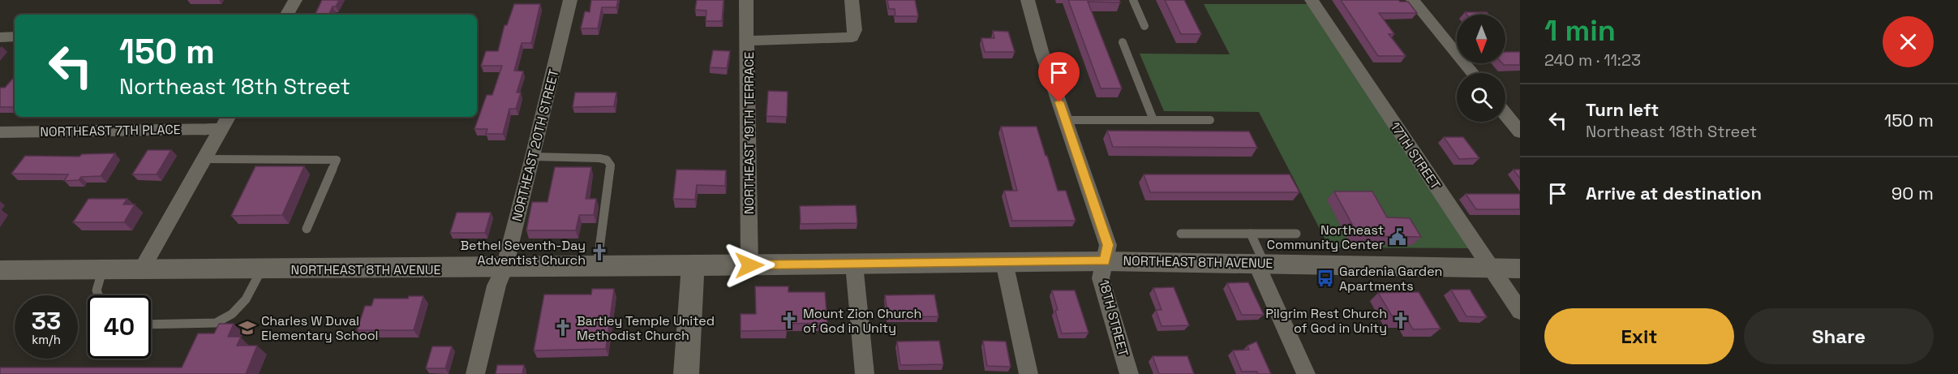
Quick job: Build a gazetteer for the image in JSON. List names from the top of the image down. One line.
{"streets":{"street":["NORTHEAST 7TH PLACE","NORTHEAST 19TH TERRACE","NORTHEAST 20TH STREET","17TH STREET","NORTHEAST 8TH AVENUE","18TH STREET"]},"crossings":[["NORTHEAST 19TH TERRACE","NORTHEAST 8TH AVENUE"],["NORTHEAST 20TH STREET","NORTHEAST 8TH AVENUE"],["17TH STREET","NORTHEAST 8TH AVENUE"],["NORTHEAST 8TH AVENUE","18TH STREET"]],"places":{"public building":["Northeast Community Center"],"church":["Bethel Seventh-Day Adventist Church","Mount Zion Church of God in Unity","Pilgrim Rest Church of God in Unity","Bartley Temple United Methodist Church"],"bus stop":["Gardenia Garden Apartments"],"school or university":["Charles W Duval Elementary School"]},"north":"bottom","page":{"heading":["1 min","240 m · 11:23"],"turn":["150 m","Northeast 18th Street"],"list":[{"name":"Turn left","note":"Northeast 18th Street","value":"150 m"},{"name":"Arrive at destination","value":"90 m"}],"speed":"33 km/h","limit":"40","buttons":["Exit","Share"]}}
